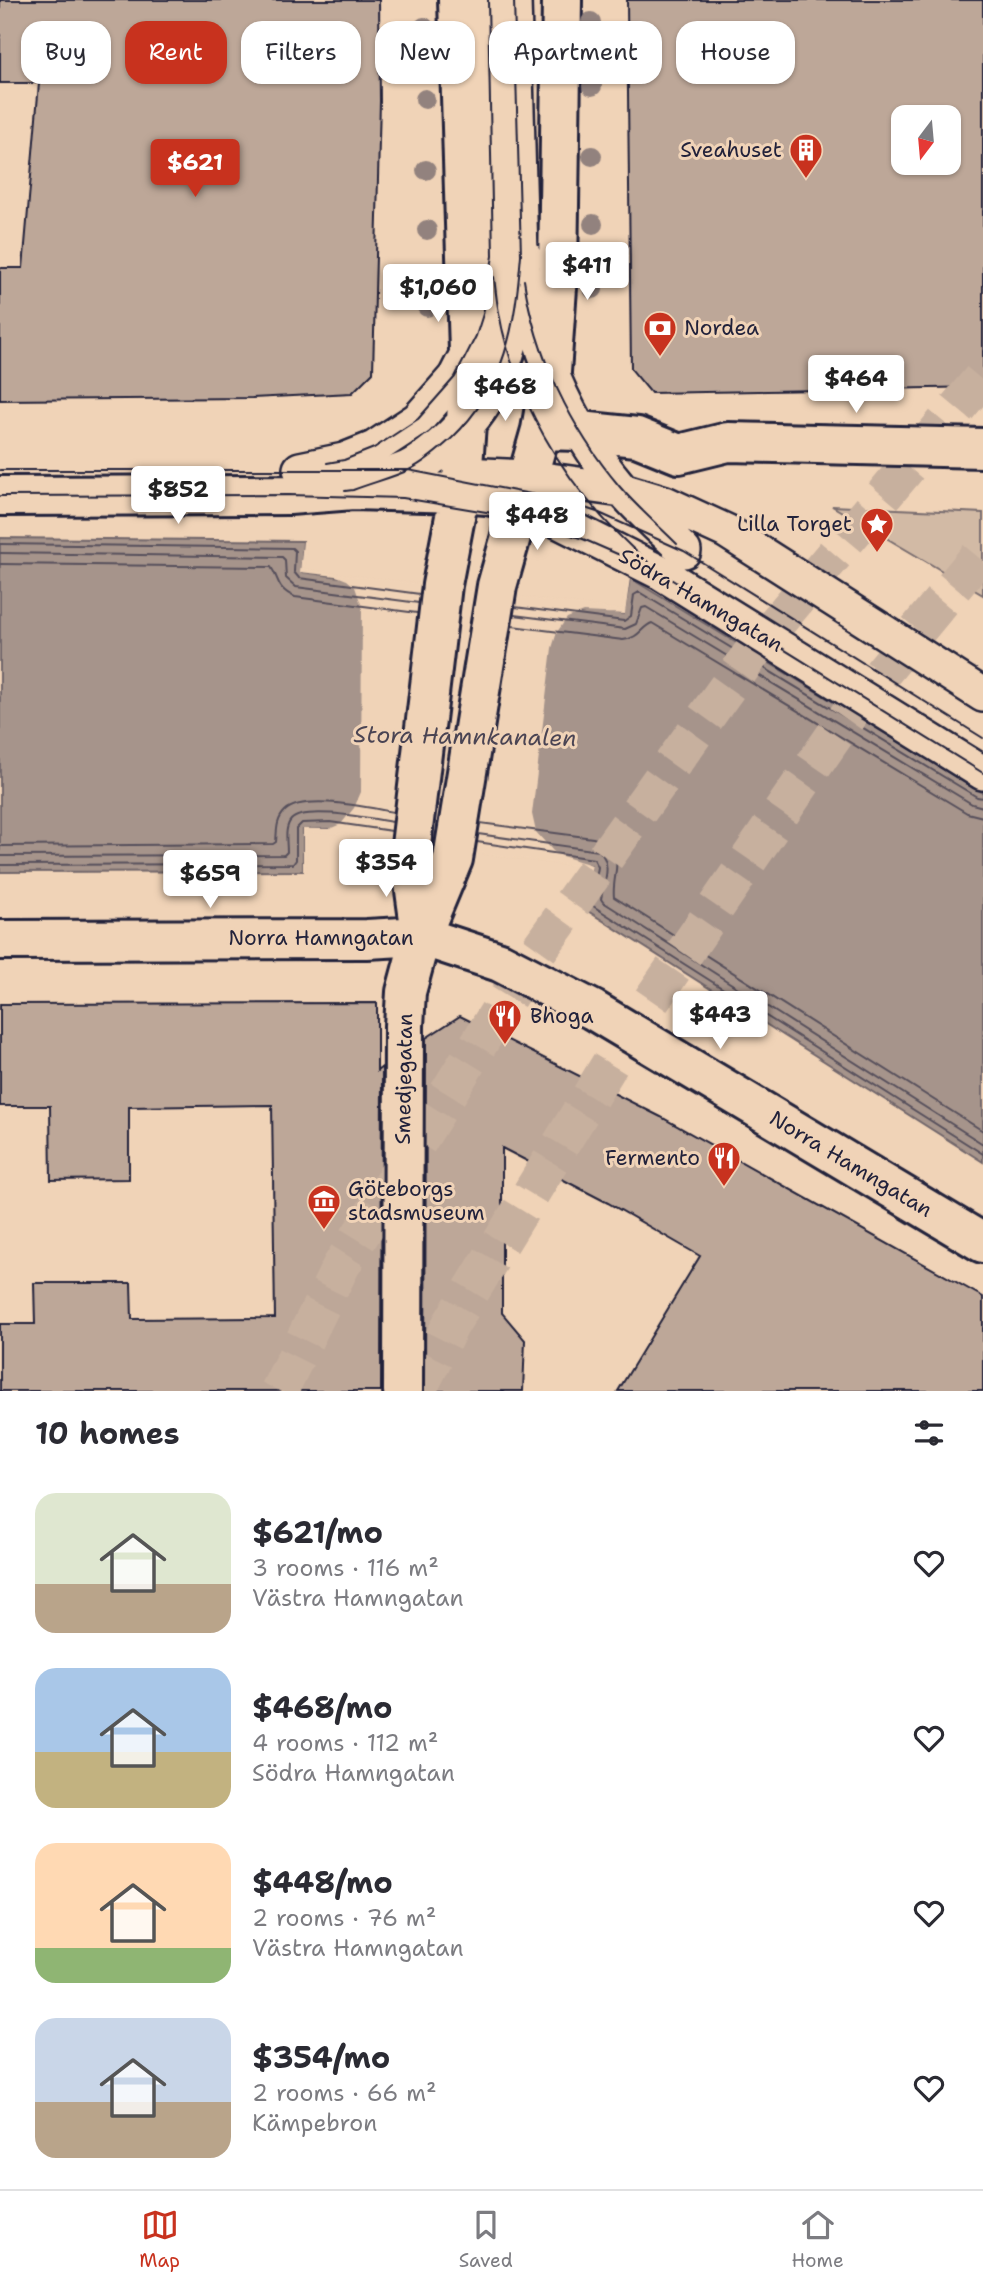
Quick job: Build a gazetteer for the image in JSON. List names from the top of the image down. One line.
{"streets":{"street":["Södra Hamngatan","Norra Hamngatan","Smedjegatan"]},"crossings":[["Södra Hamngatan","Smedjegatan"],["Norra Hamngatan","Smedjegatan"]],"water":["Stora Hamnkanalen"],"places":{"building":["Sveahuset"],"bank":["Nordea"],"place":["Lilla Torget"],"restaurant":["Bhoga","Fermento"],"museum":["Göteborgs stadsmuseum"]},"north":"bottom","page":{"chip":["Buy","Rent","Filters","New","Apartment","House"],"price":["$621","$411","$1,060","$464","$468","$852","$448","$354","$659","$443"],"heading":"10 homes","list":[{"name":"$621/mo","note":"3 rooms · 116 m² · Västra Hamngatan"},{"name":"$468/mo","note":"4 rooms · 112 m² · Södra Hamngatan"},{"name":"$448/mo","note":"2 rooms · 76 m² · Västra Hamngatan"},{"name":"$354/mo","note":"2 rooms · 66 m² · Kämpebron"}],"tabs":["Map","Saved","Home"]}}
